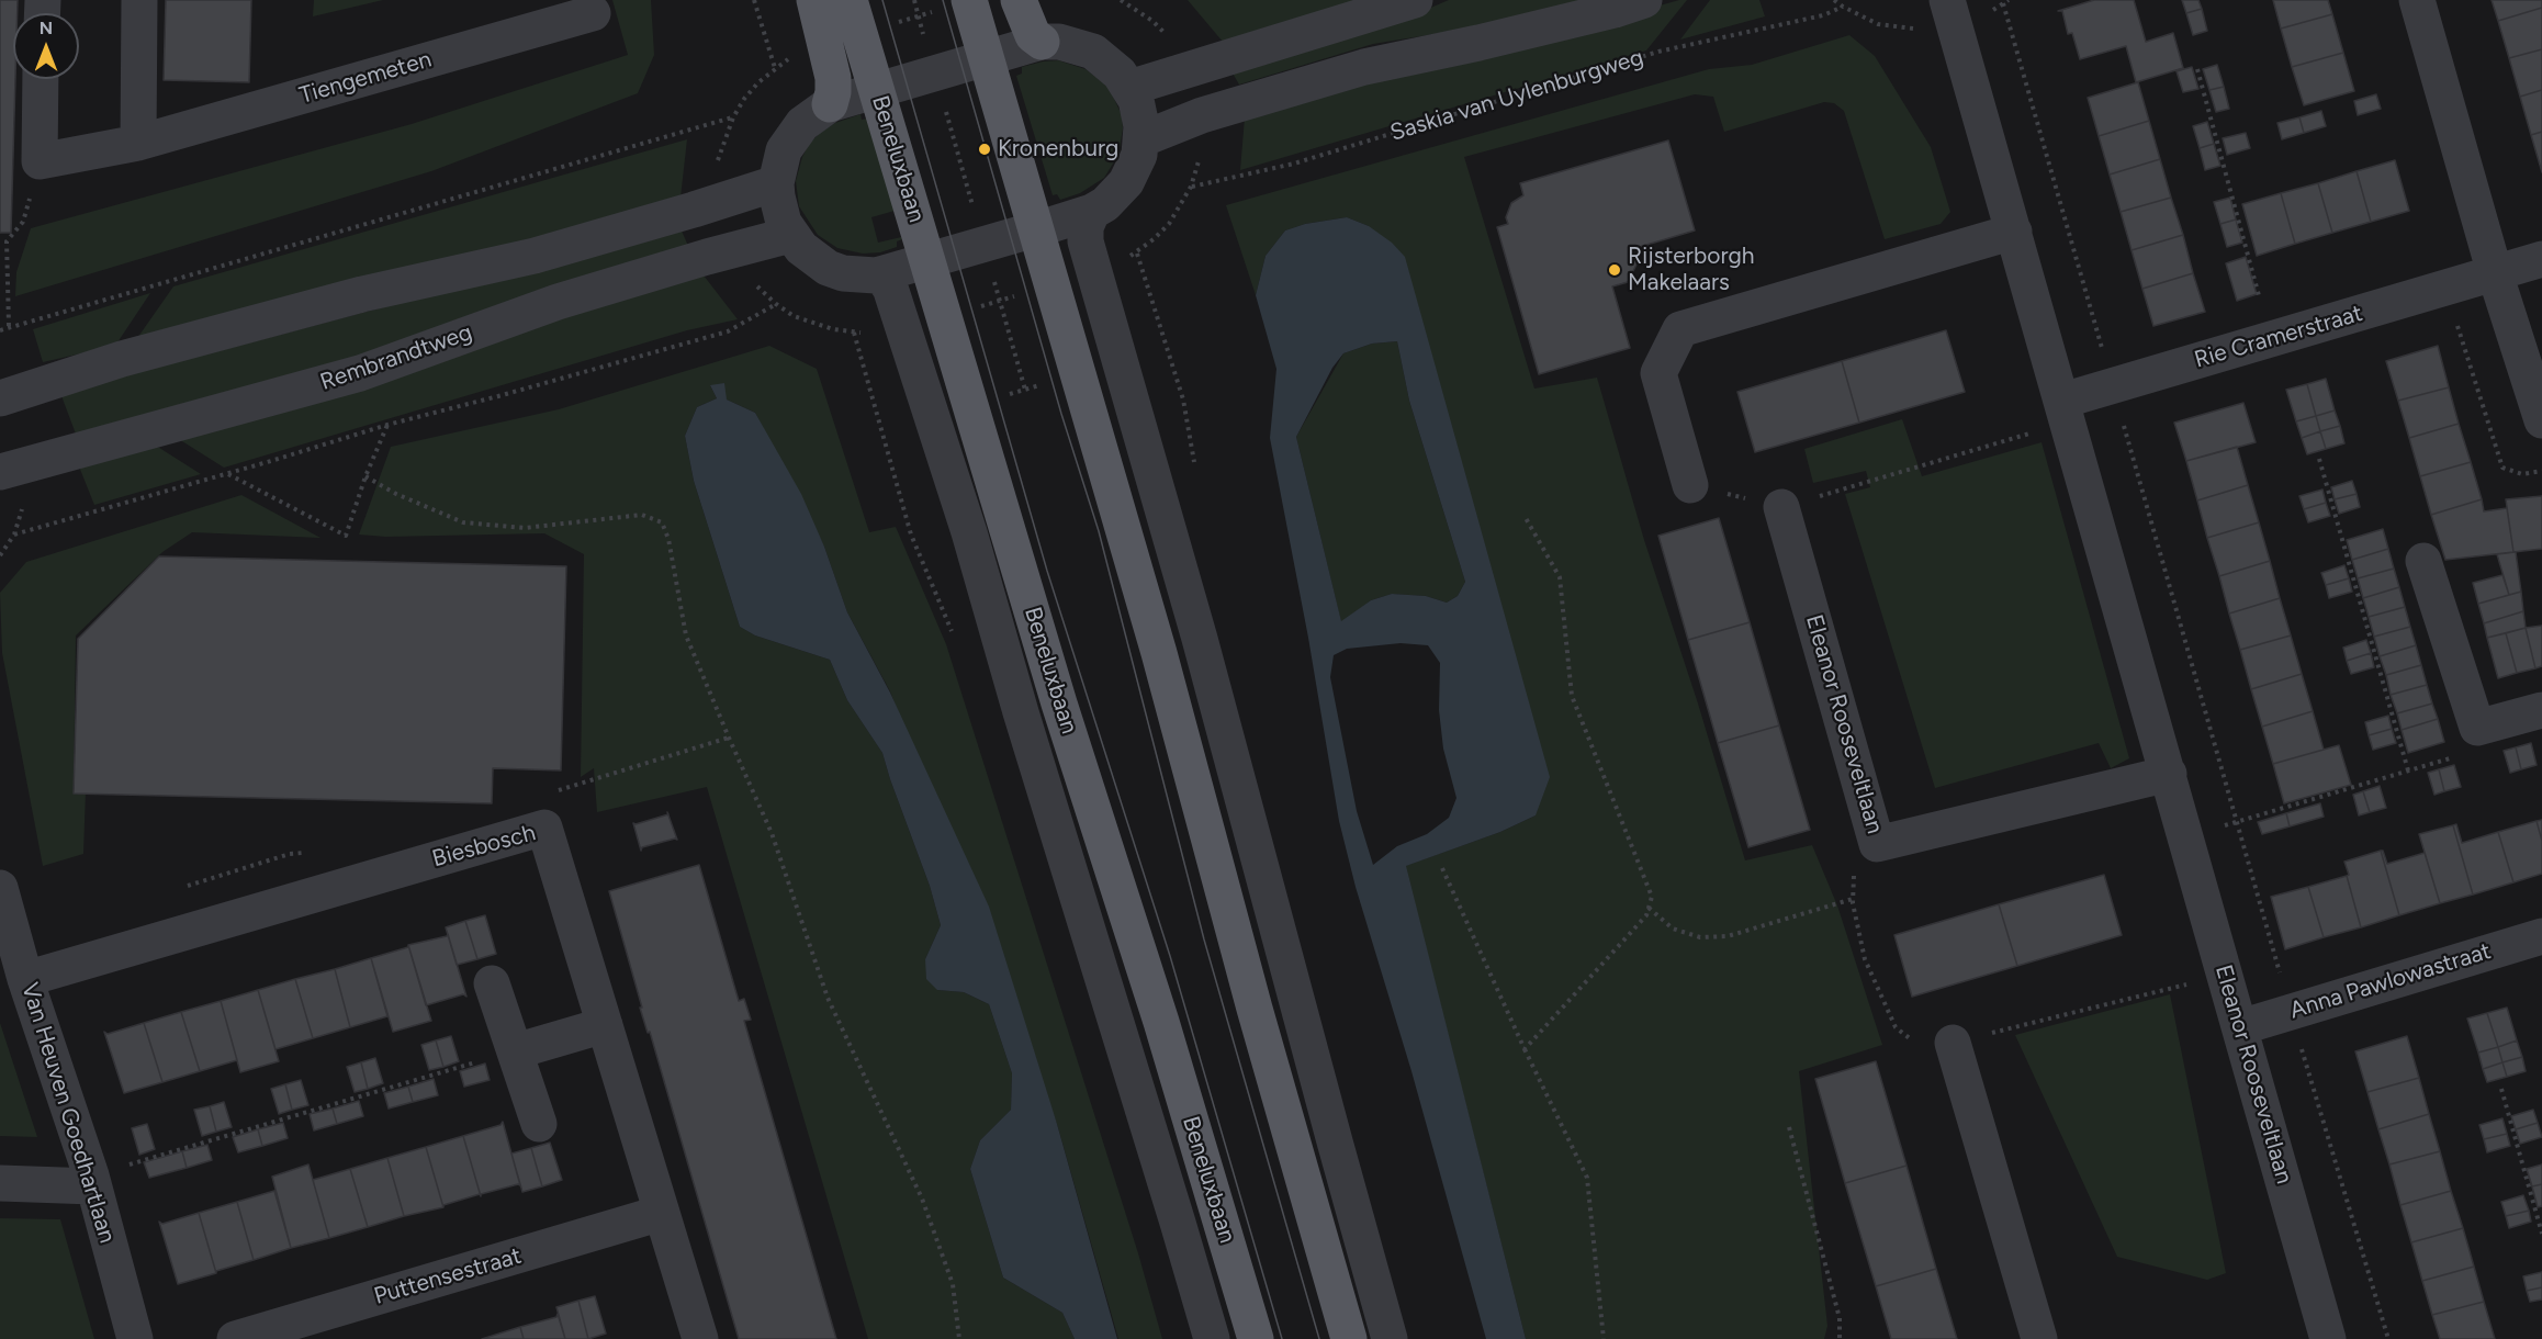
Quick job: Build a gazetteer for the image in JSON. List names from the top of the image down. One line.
{"streets":{"main road":["Beneluxbaan"],"street":["Tiengemeten","Rie Cramerstraat","Rembrandtweg","Eleanor Rooseveltlaan","Biesbosch","Anna Pawlowastraat","Van Heuven Goedhartlaan","Puttensestraat"],"path":["Saskia van Uylenburgweg"]},"crossings":[["Rie Cramerstraat","Eleanor Rooseveltlaan"],["Eleanor Rooseveltlaan","Anna Pawlowastraat"],["Biesbosch","Van Heuven Goedhartlaan"],["Biesbosch","Puttensestraat"]],"places":["Kronenburg","Rijsterborgh Makelaars"],"north":"top"}
